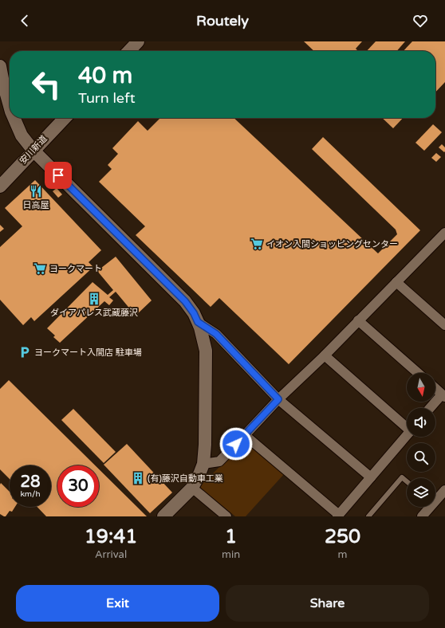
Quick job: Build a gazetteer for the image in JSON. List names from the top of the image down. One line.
{"streets":{"street":["安川新道"]},"places":{"restaurant":["日高屋"],"supermarket":["イオン入間ショッピングセンター","ヨークマート"],"building":["ダイアパレス武蔵藤沢","(有)藤沢自動車工業"],"parking":["ヨークマート入間店 駐車場"]},"north":"bottom","page":{"header":"Routely","turn":["40 m","Turn left"],"speed":"28 km/h","limit":"30","eta":["19:41","Arrival","1","min","250","m"],"buttons":["Exit","Share"]}}
